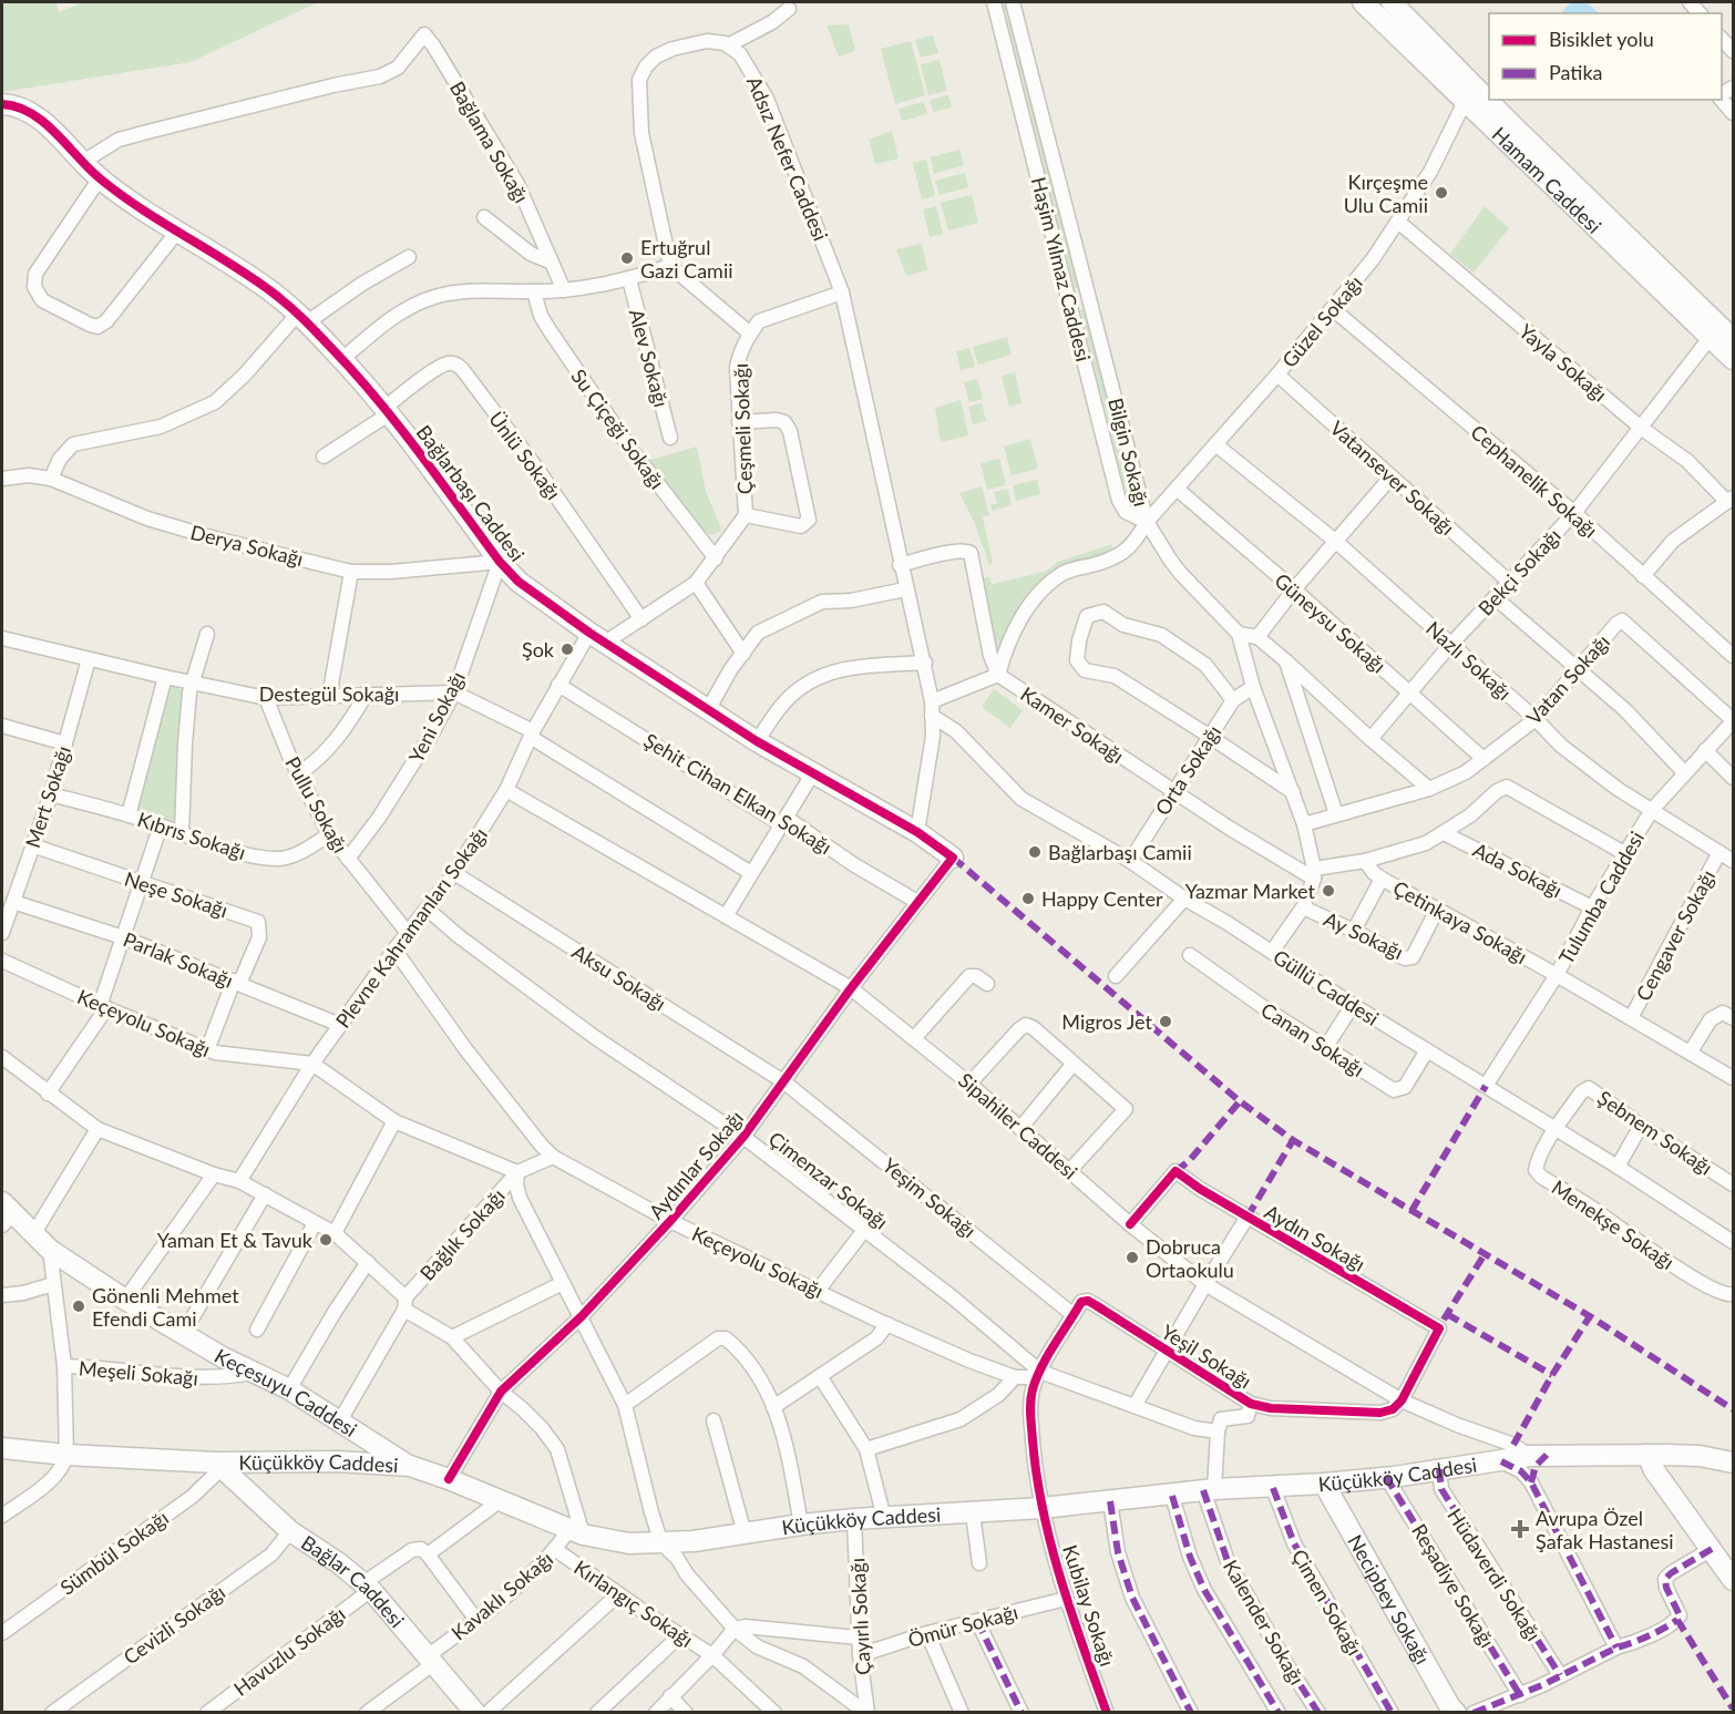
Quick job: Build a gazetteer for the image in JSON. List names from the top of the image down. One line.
{"streets":{"street":["Bağlama Sokağı","Adsız Nefer Caddesi","Hamam Caddesi","Haşim Yılmaz Caddesi","Güzel Sokağı","Alev Sokağı","Yayla Sokağı","Su Çiçeği Sokağı","Çeşmeli Sokağı","Bilgin Sokağı","Ünlü Sokağı","Vatansever Sokağı","Cephanelik Sokağı","Bağlarbaşı Caddesi","Derya Sokağı","Bekçi Sokağı","Güneysu Sokağı","Nazlı Sokağı","Vatan Sokağı","Destegül Sokağı","Yeni Sokağı","Kamer Sokağı","Orta Sokağı","Şehit Cihan Elkan Sokağı","Mert Sokağı","Pullu Sokağı","Kıbrıs Sokağı","Ada Sokağı","Neşe Sokağı","Tulumba Caddesi","Çetinkaya Sokağı","Plevne Kahramanları Sokağı","Ay Sokağı","Cengaver Sokağı","Parlak Sokağı","Aksu Sokağı","Güllü Caddesi","Keçeyolu Sokağı","Canan Sokağı","Sipahiler Caddesi","Şebnem Sokağı","Aydınlar Sokağı","Çimenzar Sokağı","Yeşim Sokağı","Menekşe Sokağı","Bağlık Sokağı","Aydın Sokağı","Yeşil Sokağı","Meşeli Sokağı","Keçesuyu Caddesi","Küçükköy Caddesi","Sümbül Sokağı","Hüdaverdi Sokağı","Bağlar Caddesi","Reşadiye Sokağı","Kavaklı Sokağı","Necipbey Sokağı","Çimen Sokağı","Kırlangıç Sokağı","Kubilay Sokağı","Çayırlı Sokağı","Kalender Sokağı","Cevizli Sokağı","Ömür Sokağı","Havuzlu Sokağı"]},"crossings":[["Bağlama Sokağı","Bağlarbaşı Caddesi"],["Adsız Nefer Caddesi","Çeşmeli Sokağı"],["Adsız Nefer Caddesi","Bağlarbaşı Caddesi"],["Adsız Nefer Caddesi","Kamer Sokağı"],["Adsız Nefer Caddesi","Güllü Caddesi"],["Hamam Caddesi","Güzel Sokağı"],["Hamam Caddesi","Bekçi Sokağı"],["Haşim Yılmaz Caddesi","Güzel Sokağı"],["Haşim Yılmaz Caddesi","Bilgin Sokağı"],["Güzel Sokağı","Yayla Sokağı"],["Güzel Sokağı","Bilgin Sokağı"],["Güzel Sokağı","Vatansever Sokağı"],["Güzel Sokağı","Cephanelik Sokağı"],["Güzel Sokağı","Güneysu Sokağı"],["Güzel Sokağı","Nazlı Sokağı"],["Güzel Sokağı","Kamer Sokağı"],["Yayla Sokağı","Bekçi Sokağı"],["Su Çiçeği Sokağı","Çeşmeli Sokağı"],["Çeşmeli Sokağı","Ünlü Sokağı"],["Çeşmeli Sokağı","Bağlarbaşı Caddesi"],["Çeşmeli Sokağı","Plevne Kahramanları Sokağı"],["Ünlü Sokağı","Bağlarbaşı Caddesi"],["Vatansever Sokağı","Bekçi Sokağı"],["Cephanelik Sokağı","Bekçi Sokağı"],["Bağlarbaşı Caddesi","Derya Sokağı"],["Bağlarbaşı Caddesi","Yeni Sokağı"],["Bağlarbaşı Caddesi","Plevne Kahramanları Sokağı"],["Bağlarbaşı Caddesi","Aydınlar Sokağı"],["Derya Sokağı","Yeni Sokağı"],["Bekçi Sokağı","Güneysu Sokağı"],["Bekçi Sokağı","Nazlı Sokağı"],["Güneysu Sokağı","Vatan Sokağı"],["Nazlı Sokağı","Vatan Sokağı"],["Nazlı Sokağı","Tulumba Caddesi"],["Nazlı Sokağı","Cengaver Sokağı"],["Vatan Sokağı","Tulumba Caddesi"],["Destegül Sokağı","Yeni Sokağı"],["Destegül Sokağı","Mert Sokağı"],["Destegül Sokağı","Pullu Sokağı"],["Destegül Sokağı","Plevne Kahramanları Sokağı"],["Yeni Sokağı","Pullu Sokağı"],["Kamer Sokağı","Orta Sokağı"],["Orta Sokağı","Güllü Caddesi"],["Şehit Cihan Elkan Sokağı","Plevne Kahramanları Sokağı"],["Şehit Cihan Elkan Sokağı","Aydınlar Sokağı"],["Mert Sokağı","Kıbrıs Sokağı"],["Mert Sokağı","Neşe Sokağı"],["Mert Sokağı","Parlak Sokağı"],["Pullu Sokağı","Kıbrıs Sokağı"],["Pullu Sokağı","Plevne Kahramanları Sokağı"],["Ada Sokağı","Tulumba Caddesi"],["Neşe Sokağı","Parlak Sokağı"],["Tulumba Caddesi","Çetinkaya Sokağı"],["Tulumba Caddesi","Güllü Caddesi"],["Çetinkaya Sokağı","Ay Sokağı"],["Çetinkaya Sokağı","Cengaver Sokağı"],["Plevne Kahramanları Sokağı","Parlak Sokağı"],["Plevne Kahramanları Sokağı","Aksu Sokağı"],["Plevne Kahramanları Sokağı","Keçeyolu Sokağı"],["Plevne Kahramanları Sokağı","Sipahiler Caddesi"],["Plevne Kahramanları Sokağı","Çimenzar Sokağı"],["Aksu Sokağı","Aydınlar Sokağı"],["Aksu Sokağı","Yeşim Sokağı"],["Güllü Caddesi","Canan Sokağı"],["Güllü Caddesi","Şebnem Sokağı"],["Güllü Caddesi","Menekşe Sokağı"],["Keçeyolu Sokağı","Aydınlar Sokağı"],["Keçeyolu Sokağı","Bağlık Sokağı"],["Sipahiler Caddesi","Aydınlar Sokağı"],["Sipahiler Caddesi","Aydın Sokağı"],["Sipahiler Caddesi","Yeşil Sokağı"],["Sipahiler Caddesi","Küçükköy Caddesi"],["Şebnem Sokağı","Menekşe Sokağı"],["Aydınlar Sokağı","Çimenzar Sokağı"],["Aydınlar Sokağı","Yeşim Sokağı"],["Aydınlar Sokağı","Küçükköy Caddesi"],["Çimenzar Sokağı","Kubilay Sokağı"],["Yeşim Sokağı","Yeşil Sokağı"],["Bağlık Sokağı","Keçesuyu Caddesi"],["Aydın Sokağı","Yeşil Sokağı"],["Meşeli Sokağı","Keçesuyu Caddesi"],["Keçesuyu Caddesi","Küçükköy Caddesi"],["Küçükköy Caddesi","Sümbül Sokağı"],["Küçükköy Caddesi","Hüdaverdi Sokağı"],["Küçükköy Caddesi","Bağlar Caddesi"],["Küçükköy Caddesi","Reşadiye Sokağı"],["Küçükköy Caddesi","Kavaklı Sokağı"],["Küçükköy Caddesi","Necipbey Sokağı"],["Küçükköy Caddesi","Çimen Sokağı"],["Küçükköy Caddesi","Kubilay Sokağı"],["Küçükköy Caddesi","Çayırlı Sokağı"],["Küçükköy Caddesi","Kalender Sokağı"],["Sümbül Sokağı","Bağlar Caddesi"],["Bağlar Caddesi","Kavaklı Sokağı"],["Bağlar Caddesi","Cevizli Sokağı"],["Bağlar Caddesi","Havuzlu Sokağı"],["Kavaklı Sokağı","Kırlangıç Sokağı"],["Kubilay Sokağı","Ömür Sokağı"],["Çayırlı Sokağı","Ömür Sokağı"]],"places":{"other":["Kırçeşme Ulu Camii","Ertuğrul Gazi Camii","Şok","Bağlarbaşı Camii","Yazmar Market","Happy Center","Migros Jet","Yaman Et & Tavuk","Dobruca Ortaokulu","Gönenli Mehmet Efendi Cami"],"health":["Avrupa Özel Şafak Hastanesi"]},"legend":["Bisiklet yolu","Patika"]}
